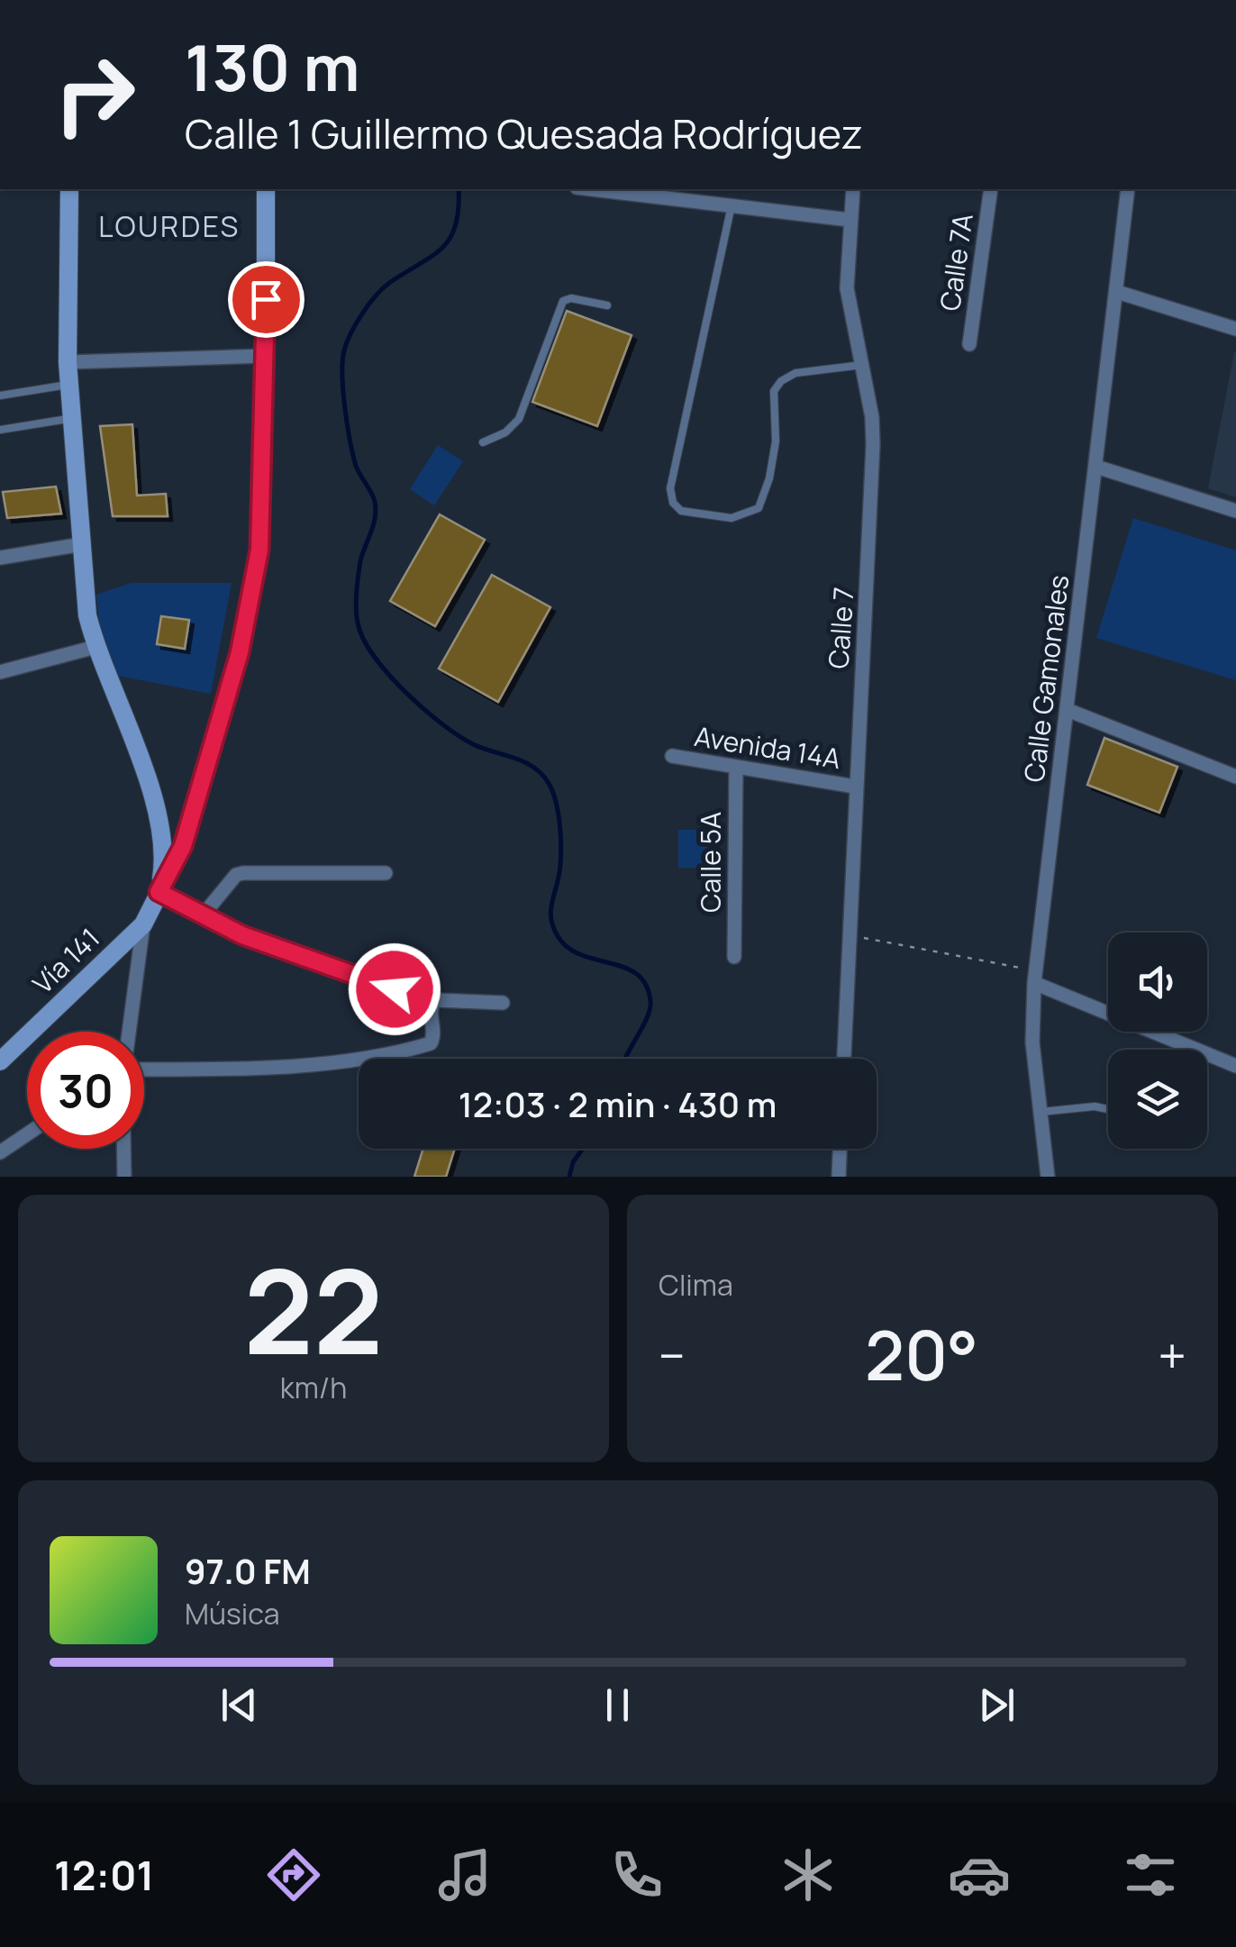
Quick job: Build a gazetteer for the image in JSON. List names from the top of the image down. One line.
{"streets":{"main road":["Vía 141"],"street":["Calle 7A","Calle 7","Calle Gamonales","Avenida 14A","Calle 5A"]},"crossings":[["Calle 7","Avenida 14A"],["Avenida 14A","Calle 5A"]],"districts":["LOURDES"],"page":{"turn":["130 m","Calle 1 Guillermo Quesada Rodríguez"],"limit":"30","trip":"12:03 · 2 min · 430 m","tile":[["22","km/h"],"Clima"],"heat":["−","20°","+"],"song":["97.0 FM","Música"],"tabs":"12:01"}}
